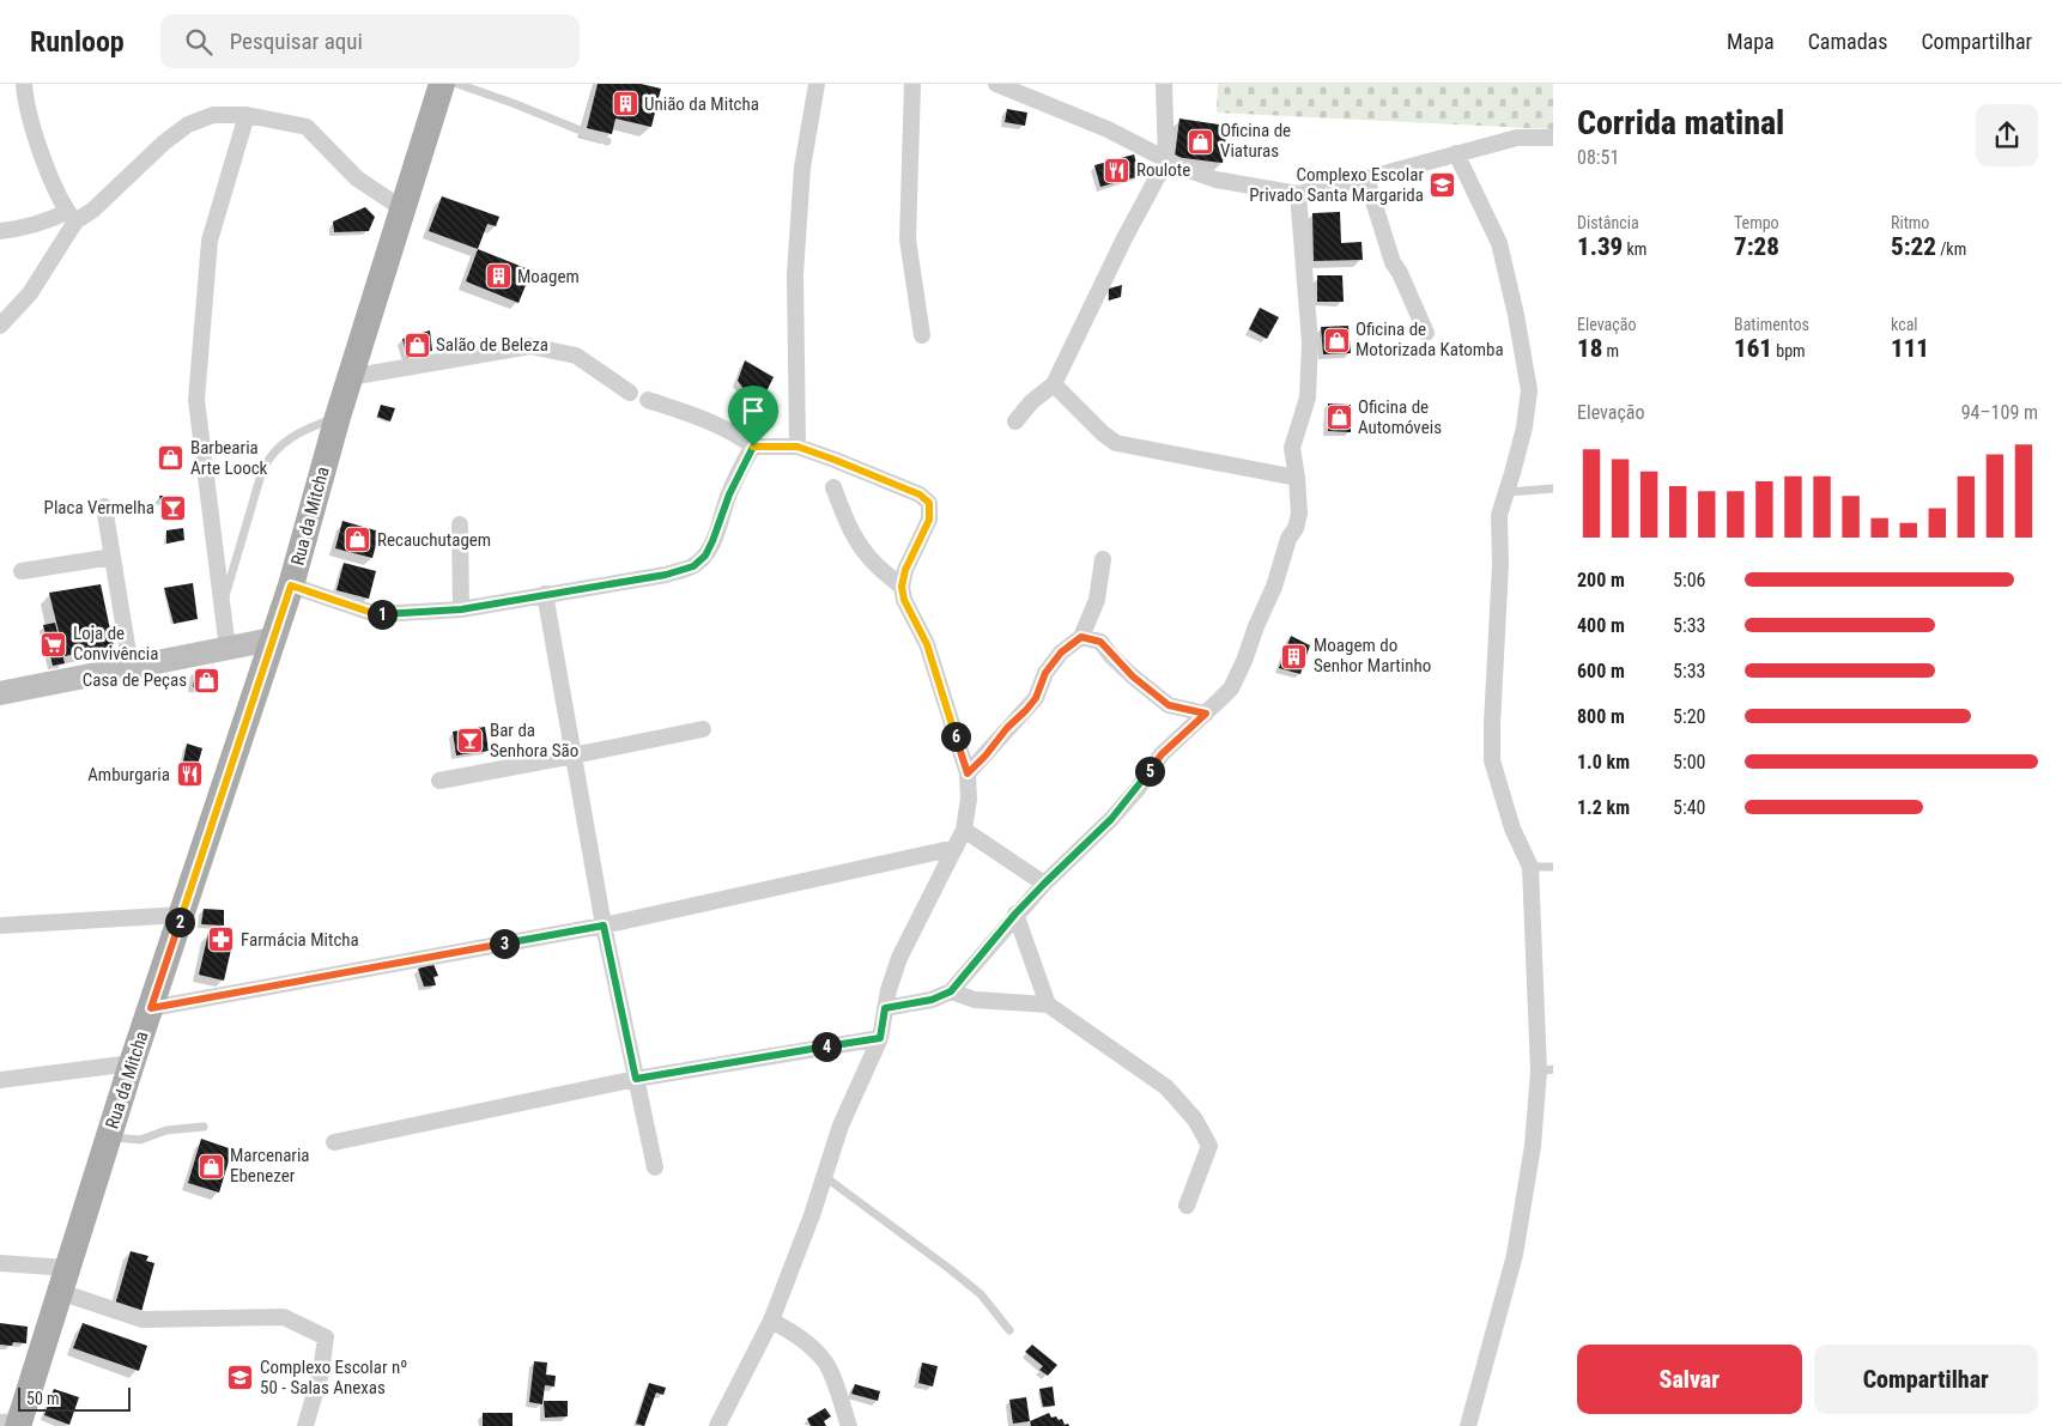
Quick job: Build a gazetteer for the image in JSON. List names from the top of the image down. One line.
{"streets":{"main road":["Rua da Mitcha"]},"places":{"building":["União da Mitcha","Moagem","Moagem do Senhor Martinho"],"shop":["Oficina de Viaturas","Oficina de Motorizada Katomba","Salão de Beleza","Oficina de Automóveis","Barbearia Arte Loock","Recauchutagem","Casa de Peças","Marcenaria Ebenezer"],"restaurant":["Roulote","Amburgaria"],"school or university":["Complexo Escolar Privado Santa Margarida","Complexo Escolar nº 50 - Salas Anexas"],"bar":["Placa Vermelha","Bar da Senhora São"],"supermarket":["Loja de Convivência"],"pharmacy":["Farmácia Mitcha"]},"scale_bar":"50 m","page":{"header":"Runloop","search":"Pesquisar aqui","nav":["Mapa","Camadas","Compartilhar"],"heading":["Corrida matinal","08:51"],"stats":[["Distância","1.39 km"],["Tempo","7:28"],["Ritmo","5:22 /km"],["Elevação","18 m"],["Batimentos","161 bpm"],["kcal","111"]],"chart":["Elevação","94–109 m"],"list":[{"name":"200 m","note":"5:06"},{"name":"400 m","note":"5:33"},{"name":"600 m","note":"5:33"},{"name":"800 m","note":"5:20"},{"name":"1.0 km","note":"5:00"},{"name":"1.2 km","note":"5:40"}],"pins":["1","6","5","2","3","4"],"buttons":["Salvar","Compartilhar"],"scale":"50 m"}}
